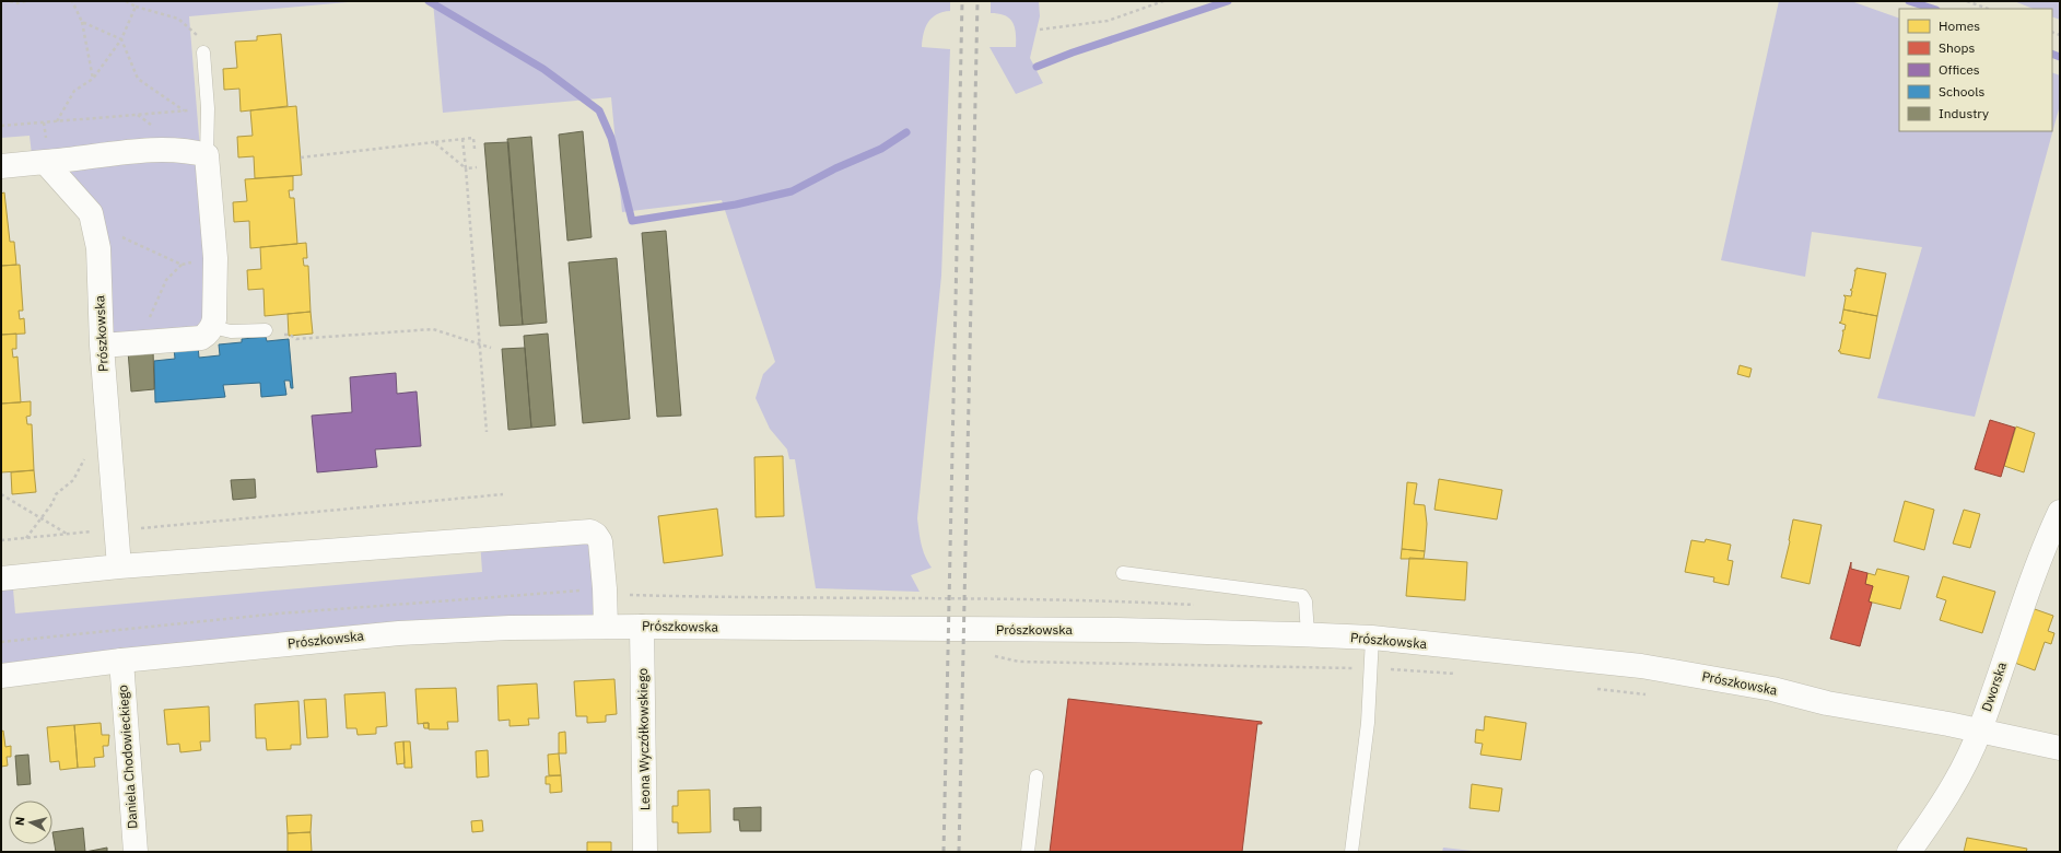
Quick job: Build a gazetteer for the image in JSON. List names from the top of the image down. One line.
{"streets":{"street":["Prószkowska","Dworska","Leona Wyczółkowskiego","Daniela Chodowieckiego"]},"crossings":[["Prószkowska","Dworska"],["Prószkowska","Leona Wyczółkowskiego"],["Prószkowska","Daniela Chodowieckiego"]],"legend":["Homes","Shops","Offices","Schools","Industry"],"north":"left"}
